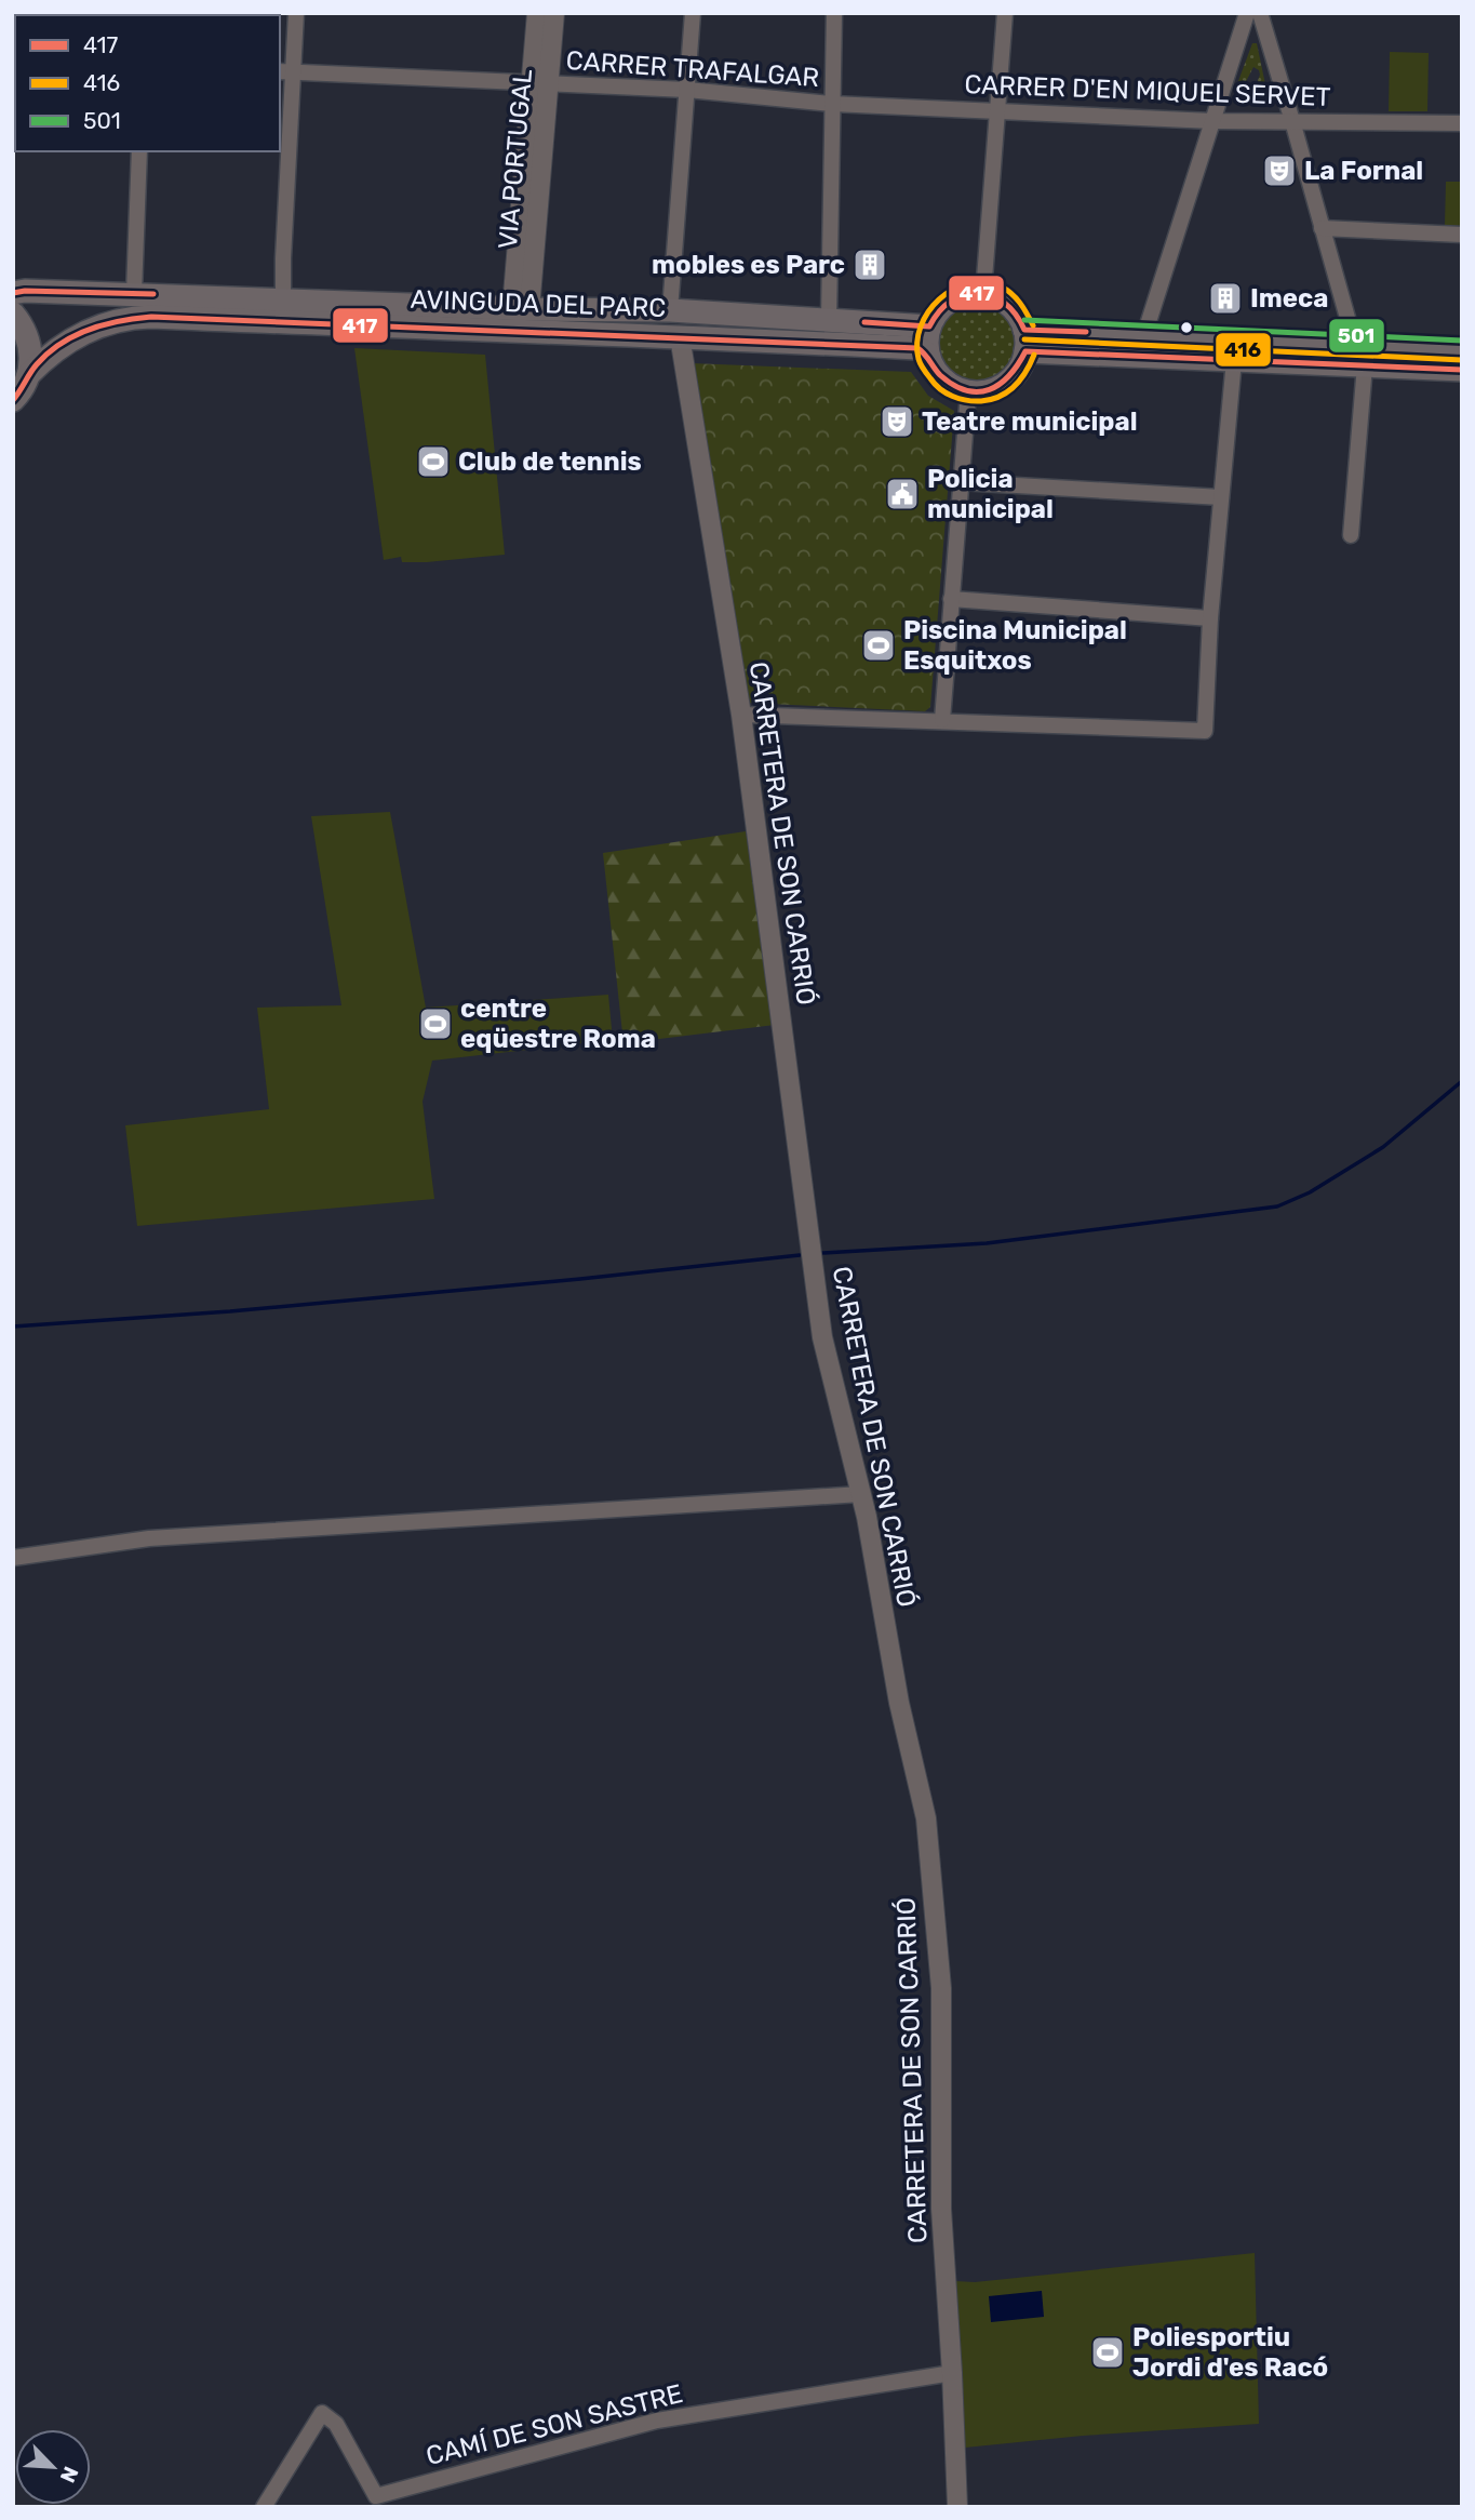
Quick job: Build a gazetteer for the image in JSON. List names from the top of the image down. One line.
{"streets":{"main road":["AVINGUDA DEL PARC"],"street":["CARRER TRAFALGAR","CARRER D'EN MIQUEL SERVET","VIA PORTUGAL","CARRETERA DE SON CARRIÓ","CAMÍ DE SON SASTRE"]},"crossings":[["CARRER TRAFALGAR","CARRER D'EN MIQUEL SERVET"],["CARRER TRAFALGAR","VIA PORTUGAL"],["VIA PORTUGAL","AVINGUDA DEL PARC"],["AVINGUDA DEL PARC","CARRETERA DE SON CARRIÓ"],["CARRETERA DE SON CARRIÓ","CAMÍ DE SON SASTRE"]],"places":{"theatre":["La Fornal","Teatre municipal"],"building":["mobles es Parc","Imeca"],"sports":["Club de tennis","Piscina Municipal Esquitxos","centre eqüestre Roma","Poliesportiu Jordi d'es Racó"],"public building":["Policia municipal"]},"lines":["transit line 416","transit line 417","transit line 501"],"legend":["417","416","501"],"north":"bottom right"}
